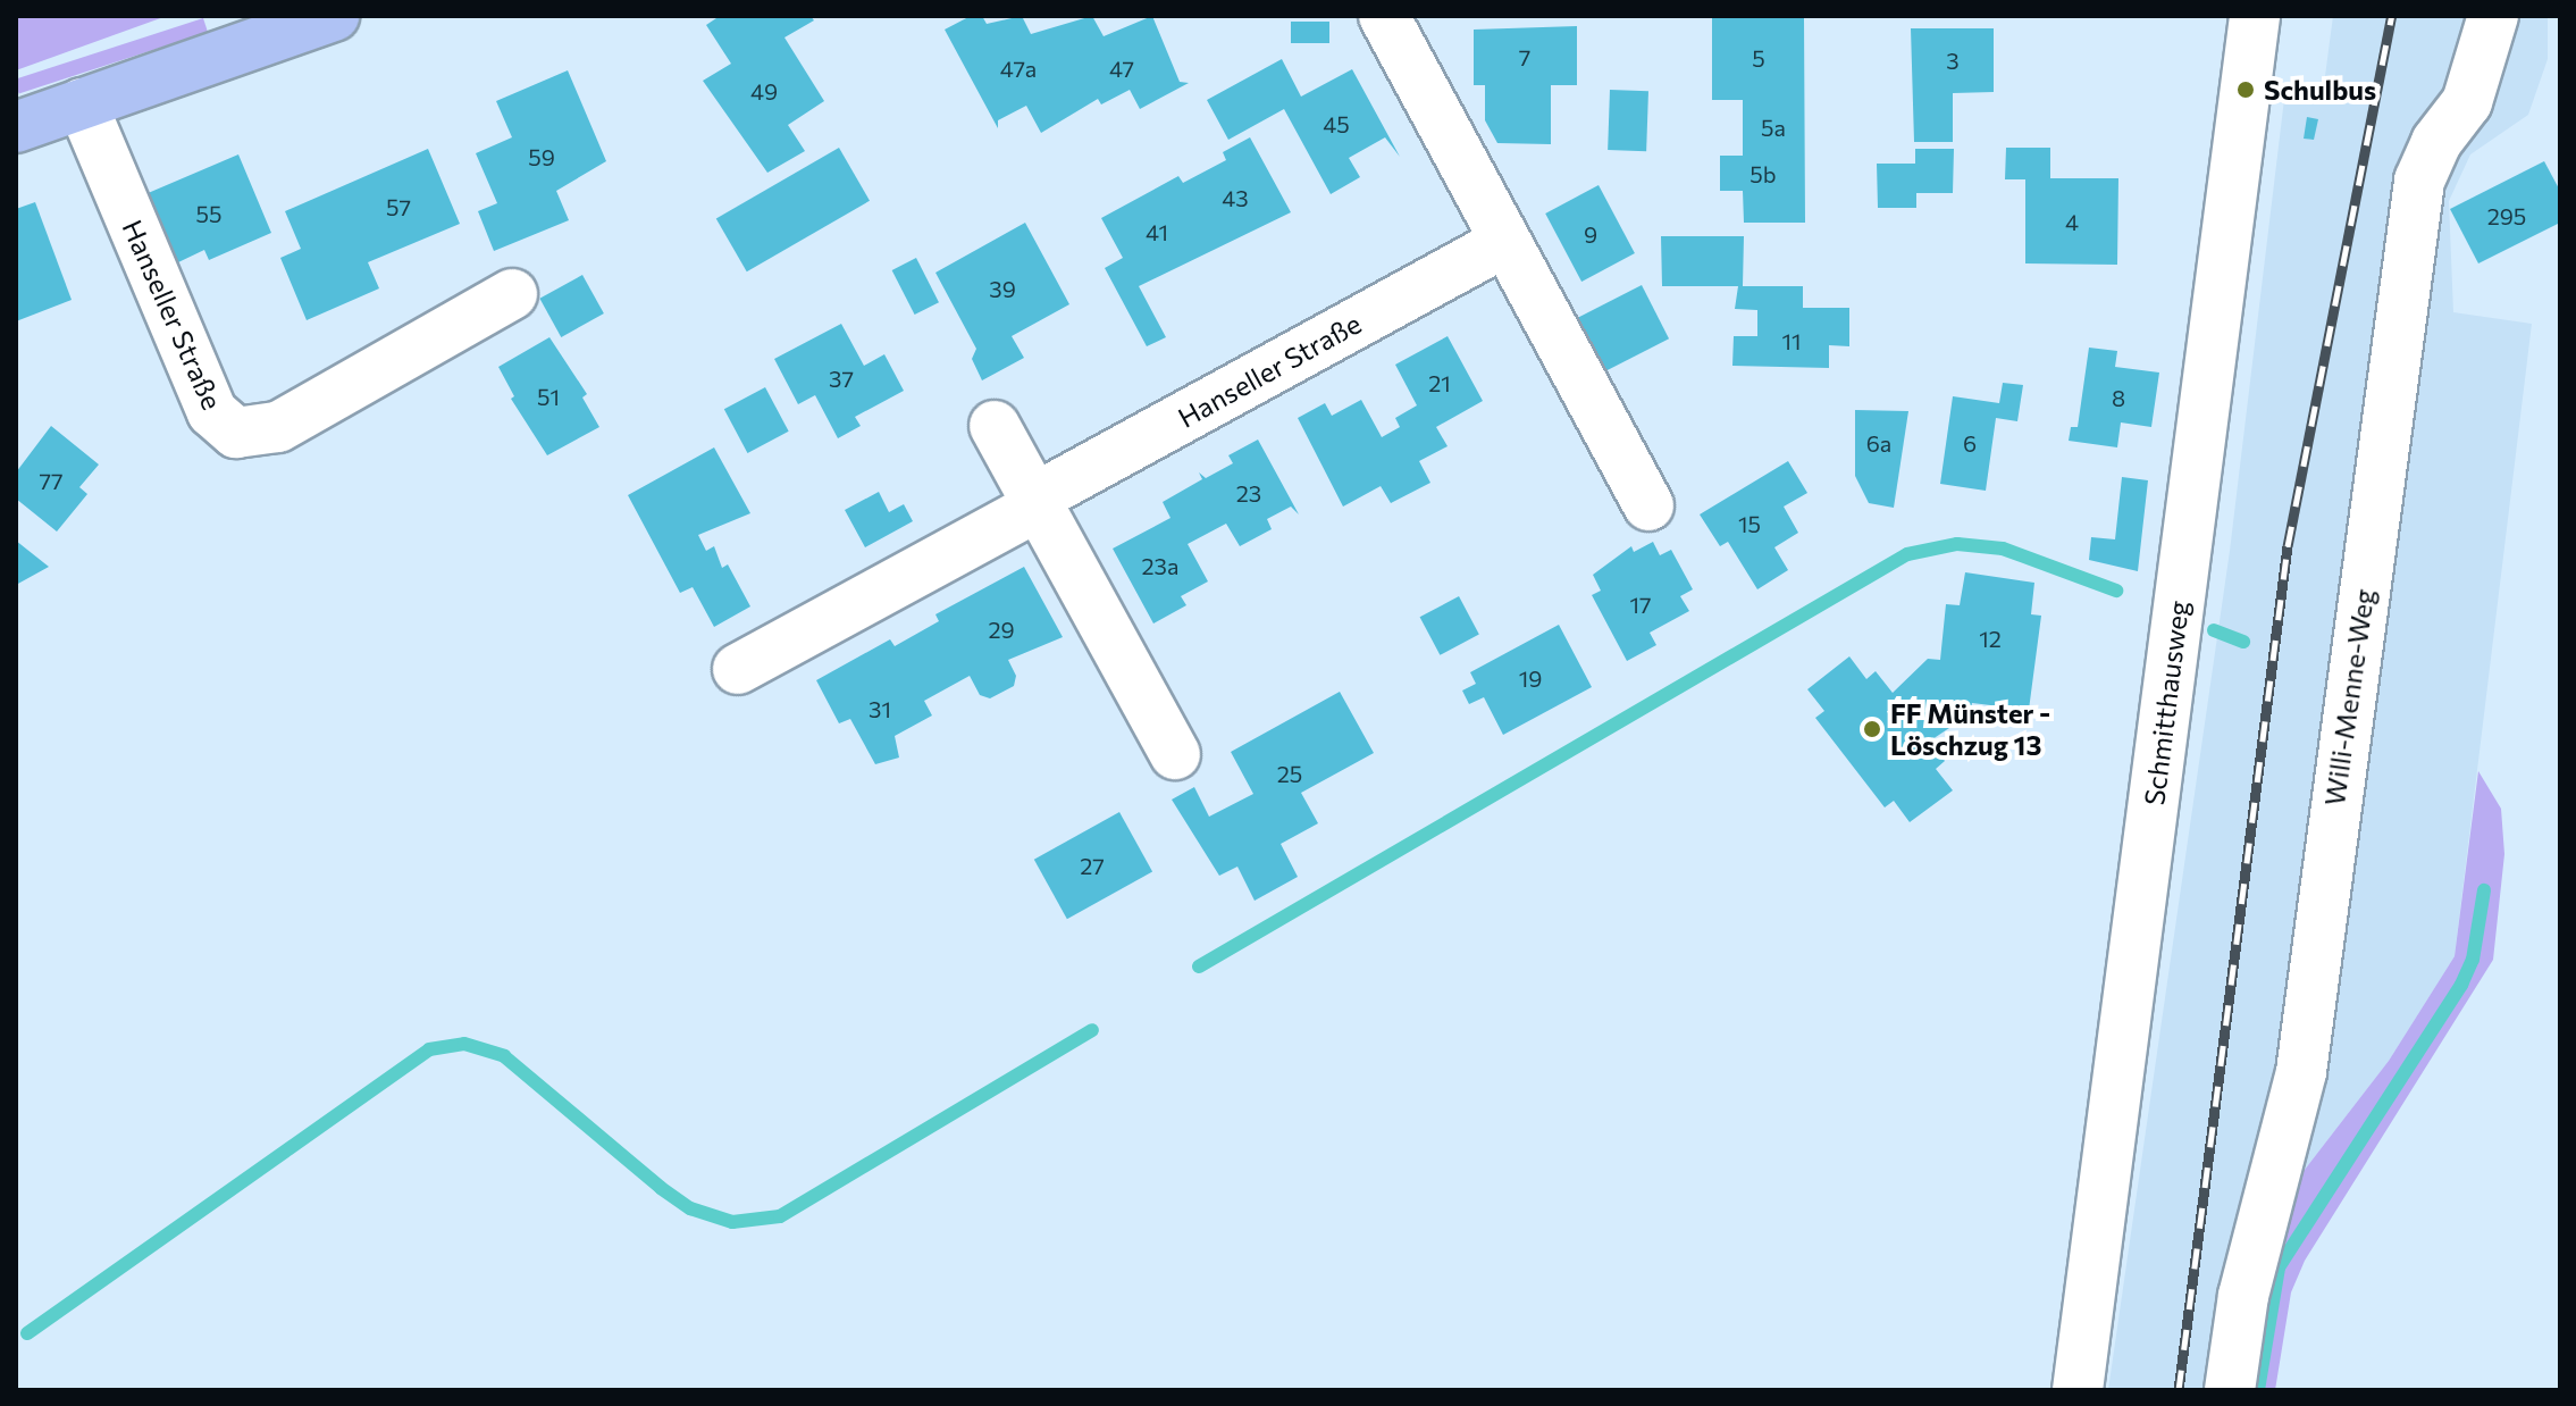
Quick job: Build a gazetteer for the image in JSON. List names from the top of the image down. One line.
{"streets":{"street":["Hanseller Straße","Willi-Menne-Weg","Schmitthausweg"]},"places":["Schulbus","FF Münster - Löschzug 13"],"house_numbers":["7","5","3","47a","47","49","45","5a","59","5b","43","57","55","295","4","41","9","39","11","37","21","51","8","6a","6","77","23","15","23a","17","29","12","19","31","25","27"]}
